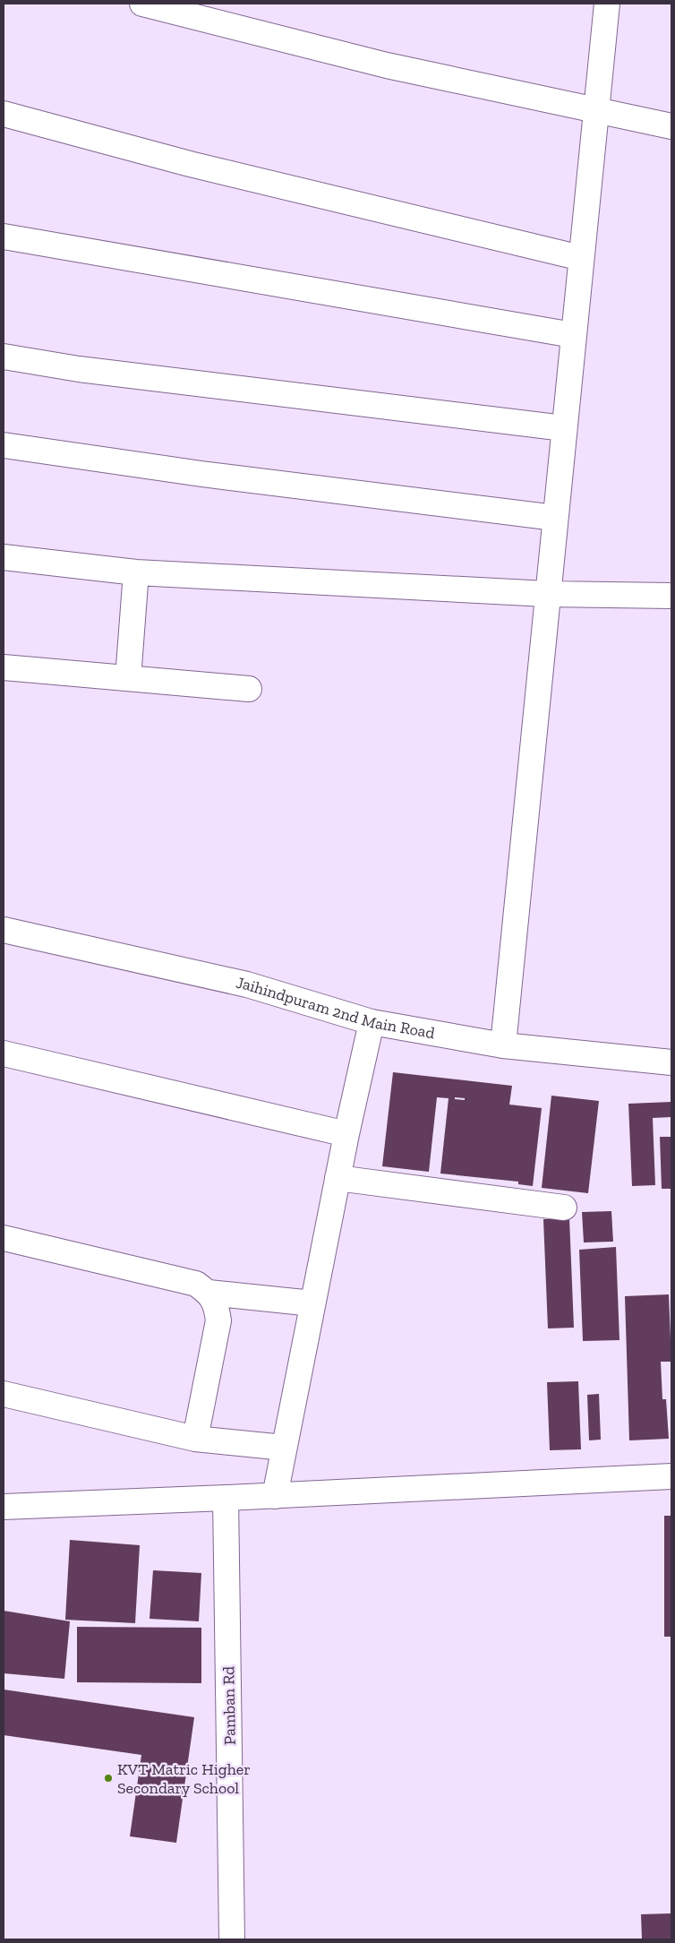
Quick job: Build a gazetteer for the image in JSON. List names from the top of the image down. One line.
{"streets":{"street":["Jaihindpuram 2nd Main Road","Pamban Rd"]},"places":["KVT Matric Higher Secondary School"]}
